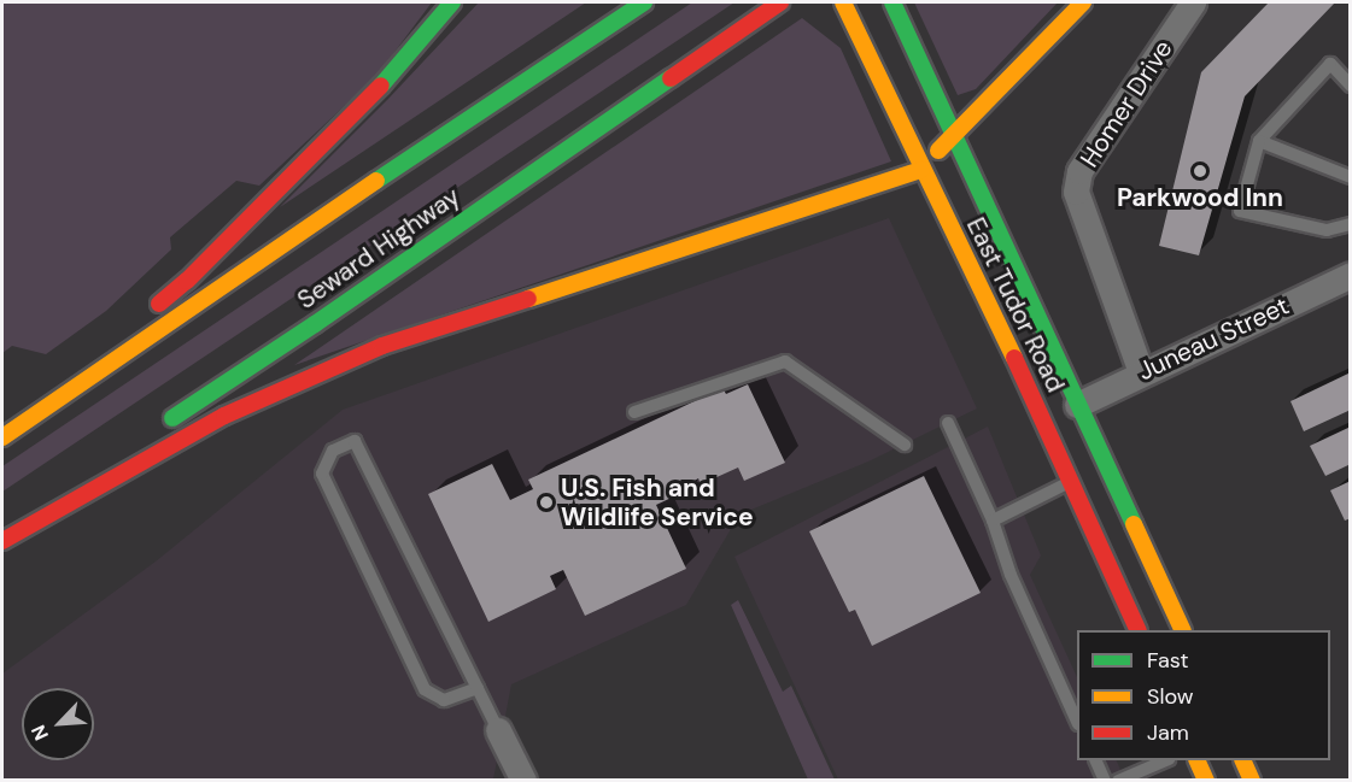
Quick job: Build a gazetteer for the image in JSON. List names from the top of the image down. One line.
{"streets":{"main road":["Seward Highway","East Tudor Road"],"street":["Homer Drive","Juneau Street"]},"crossings":[["Homer Drive","Juneau Street"],["East Tudor Road","Juneau Street"]],"places":["Parkwood Inn","U.S. Fish and Wildlife Service"],"legend":["Fast","Slow","Jam"],"north":"bottom left"}
